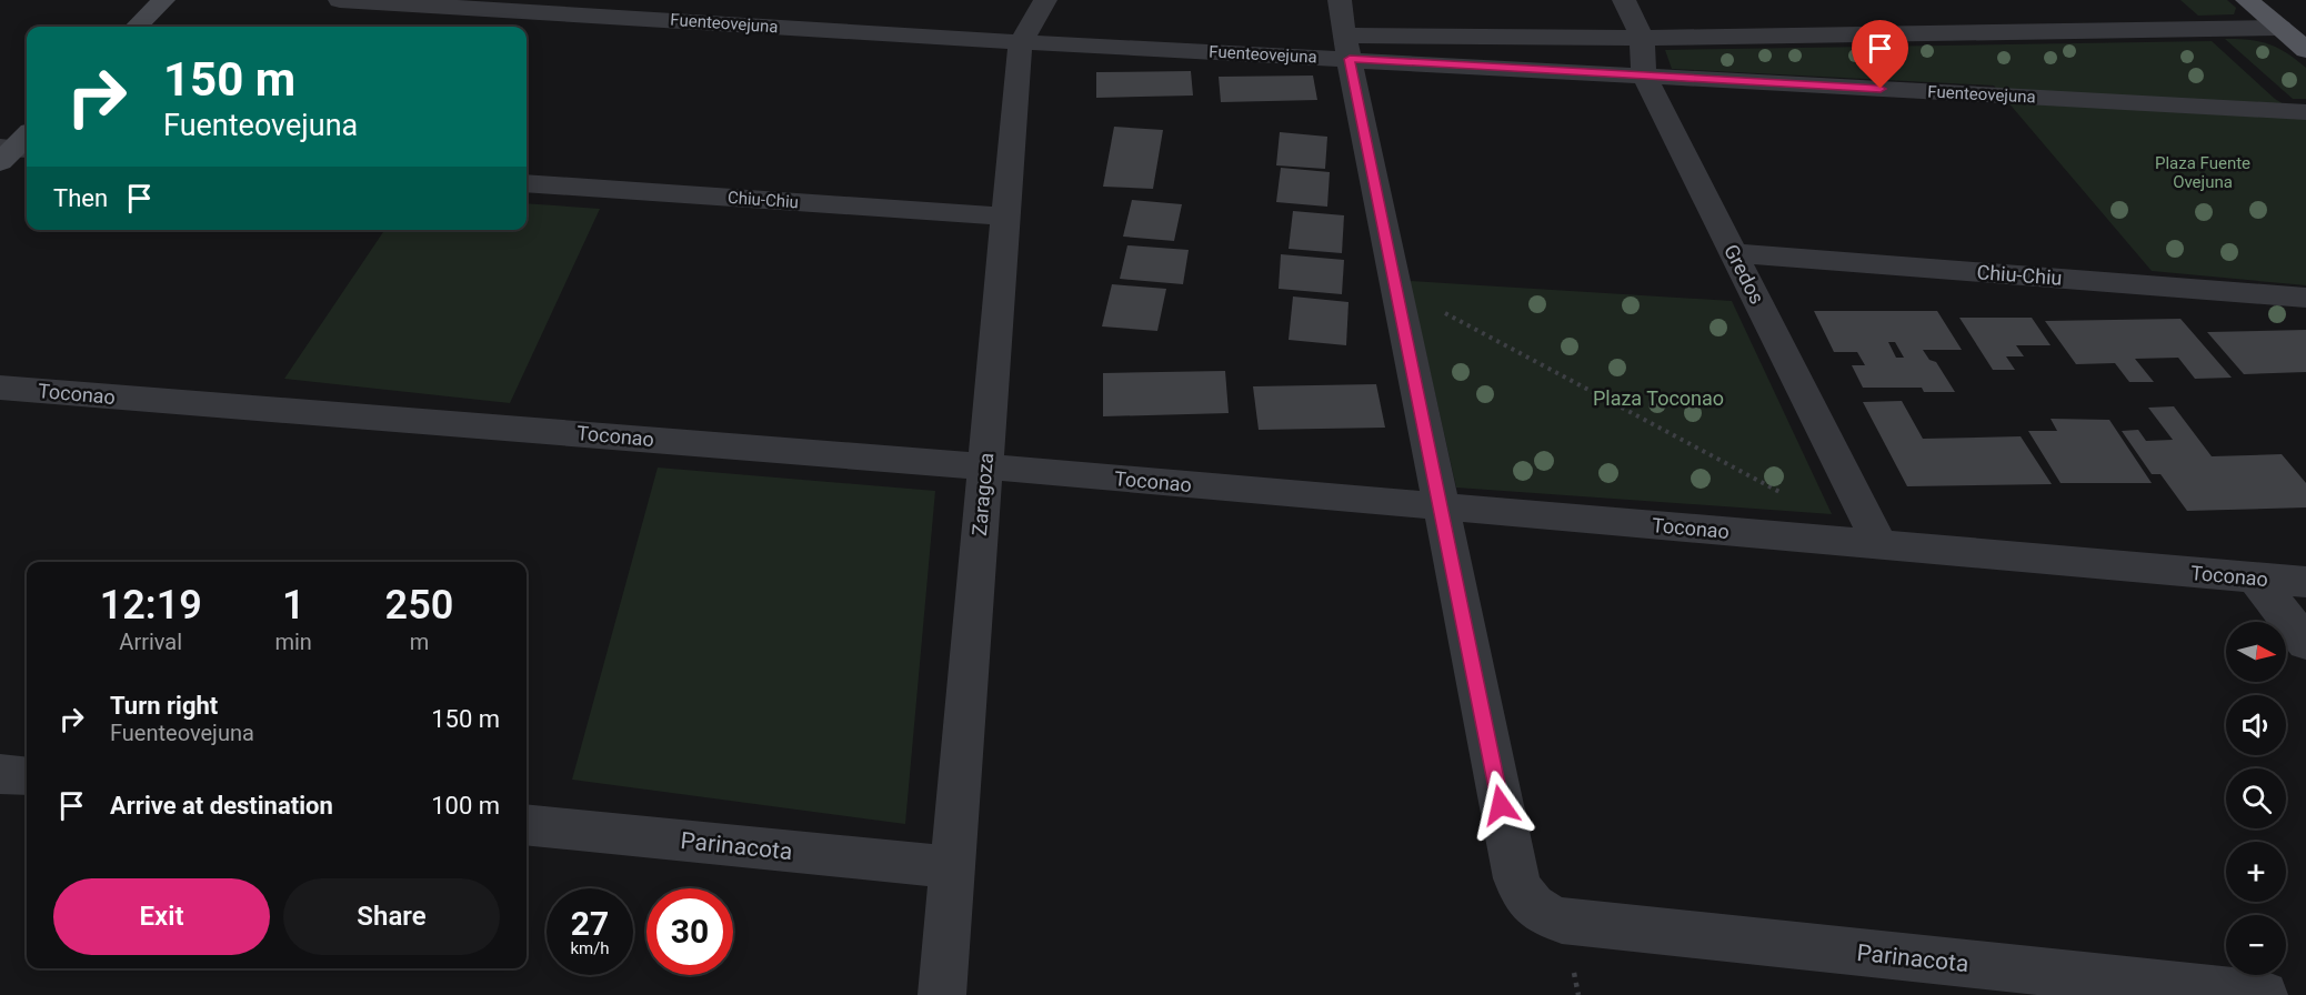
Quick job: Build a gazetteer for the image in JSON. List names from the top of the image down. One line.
{"streets":{"street":["Fuenteovejuna","Chiu-Chiu","Gredos","Toconao","Zaragoza","Parinacota"]},"crossings":[["Fuenteovejuna","Gredos"],["Fuenteovejuna","Zaragoza"],["Fuenteovejuna","Parinacota"],["Chiu-Chiu","Gredos"],["Chiu-Chiu","Zaragoza"],["Gredos","Toconao"],["Toconao","Zaragoza"],["Toconao","Parinacota"],["Zaragoza","Parinacota"]],"parks":["Plaza Fuente Ovejuna","Plaza Toconao"],"north":"right","page":{"turn":["150 m","Fuenteovejuna"],"then":"Then","eta":["12:19","Arrival","1","min","250","m"],"map_buttons":["+","−"],"list":[{"name":"Turn right","note":"Fuenteovejuna","value":"150 m"},{"name":"Arrive at destination","value":"100 m"}],"buttons":["Exit","Share"],"speed":"27 km/h","limit":"30"}}
